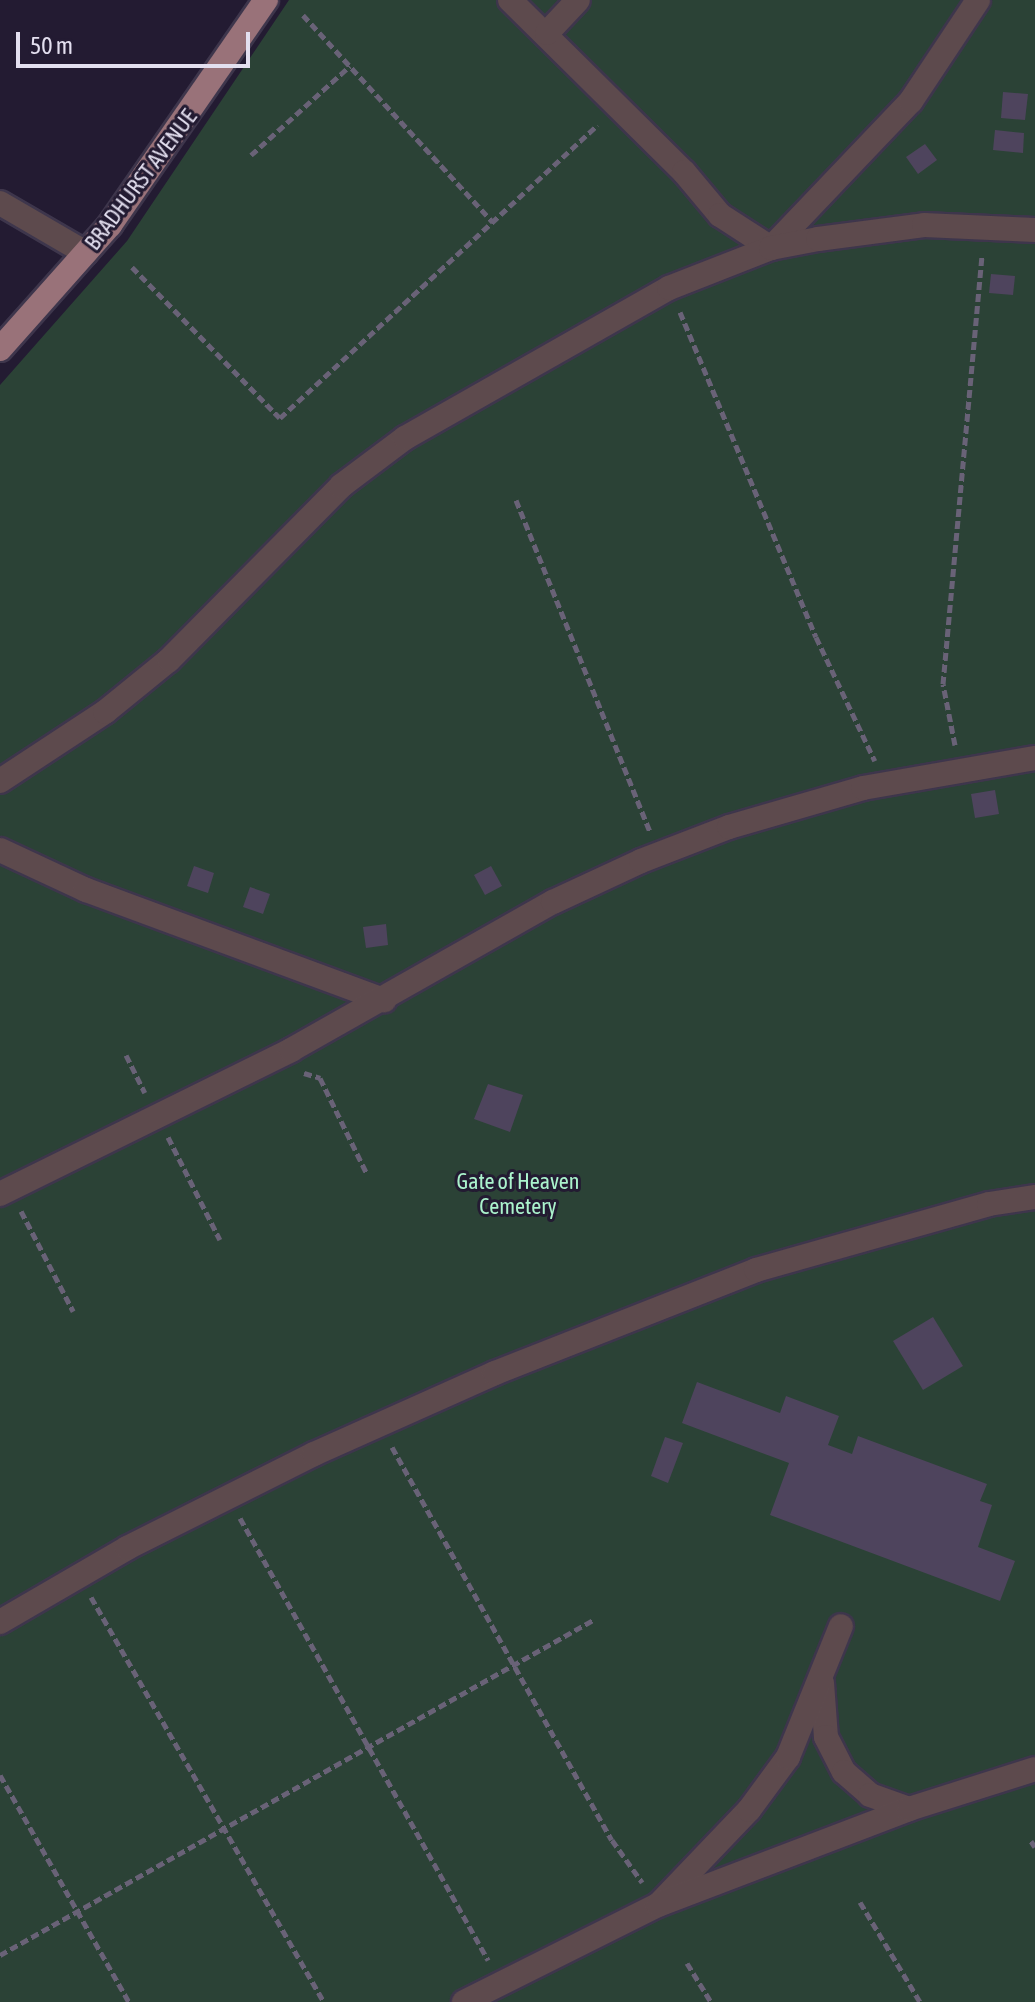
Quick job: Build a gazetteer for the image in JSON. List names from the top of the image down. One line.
{"streets":{"main road":["BRADHURST AVENUE"]},"parks":["Gate of Heaven Cemetery"],"scale_bar":"50 m"}
